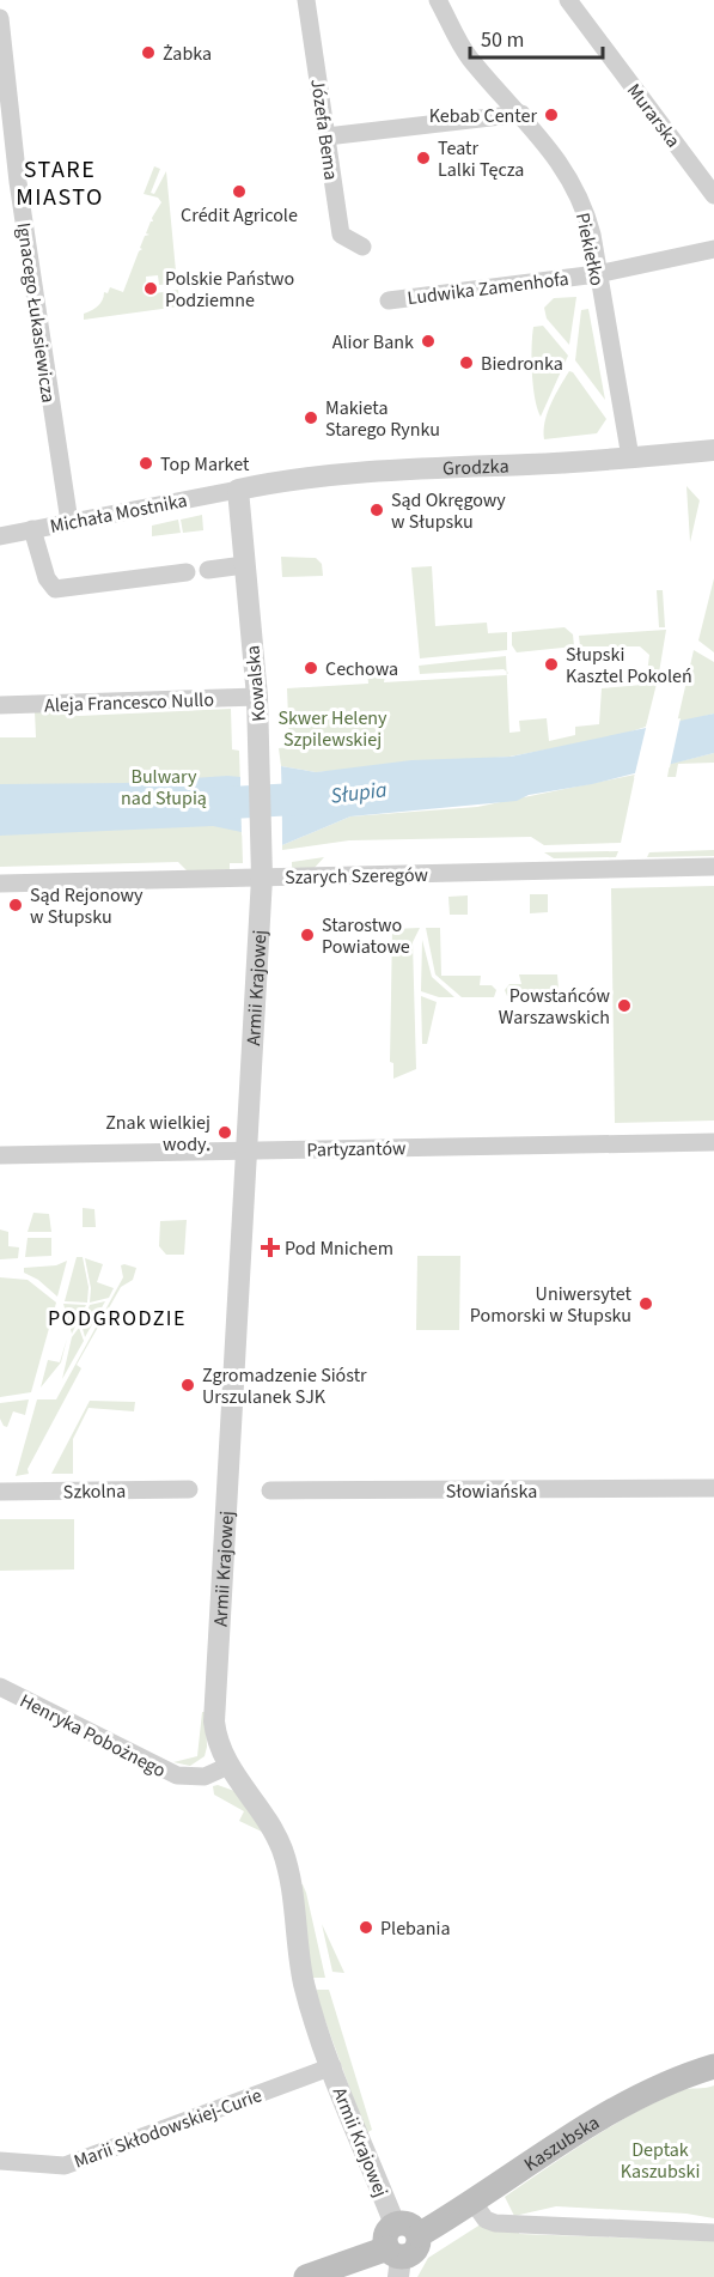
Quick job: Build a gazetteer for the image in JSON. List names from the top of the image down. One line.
{"streets":{"main road":["Kaszubska"],"street":["Murarska","Józefa Bema","Piekiełko","Ludwika Zamenhofa","Ignacego Łukasiewicza","Grodzka","Michała Mostnika","Kowalska","Aleja Francesco Nullo","Szarych Szeregów","Armii Krajowej","Partyzantów","Szkolna","Słowiańska","Henryka Pobożnego","Marii Skłodowskiej-Curie"]},"crossings":[["Piekiełko","Ludwika Zamenhofa"],["Piekiełko","Grodzka"],["Ignacego Łukasiewicza","Michała Mostnika"],["Grodzka","Michała Mostnika"],["Grodzka","Kowalska"],["Michała Mostnika","Kowalska"],["Kowalska","Aleja Francesco Nullo"],["Kowalska","Szarych Szeregów"],["Kowalska","Armii Krajowej"],["Szarych Szeregów","Armii Krajowej"],["Armii Krajowej","Partyzantów"],["Armii Krajowej","Henryka Pobożnego"],["Armii Krajowej","Marii Skłodowskiej-Curie"],["Armii Krajowej","Kaszubska"]],"districts":["STARE MIASTO","PODGRODZIE"],"water":["Słupia"],"parks":["Skwer Heleny Szpilewskiej","Bulwary nad Słupią","Deptak Kaszubski"],"places":{"other":["Żabka","Kebab Center","Teatr Lalki Tęcza","Crédit Agricole","Polskie Państwo Podziemne","Alior Bank","Biedronka","Makieta Starego Rynku","Top Market","Sąd Okręgowy w Słupsku","Słupski Kasztel Pokoleń","Cechowa","Sąd Rejonowy w Słupsku","Starostwo Powiatowe","Powstańców Warszawskich","Znak wielkiej wody.","Uniwersytet Pomorski w Słupsku","Zgromadzenie Sióstr Urszulanek SJK","Plebania"],"health":["Pod Mnichem"]},"scale_bar":"50 m"}
